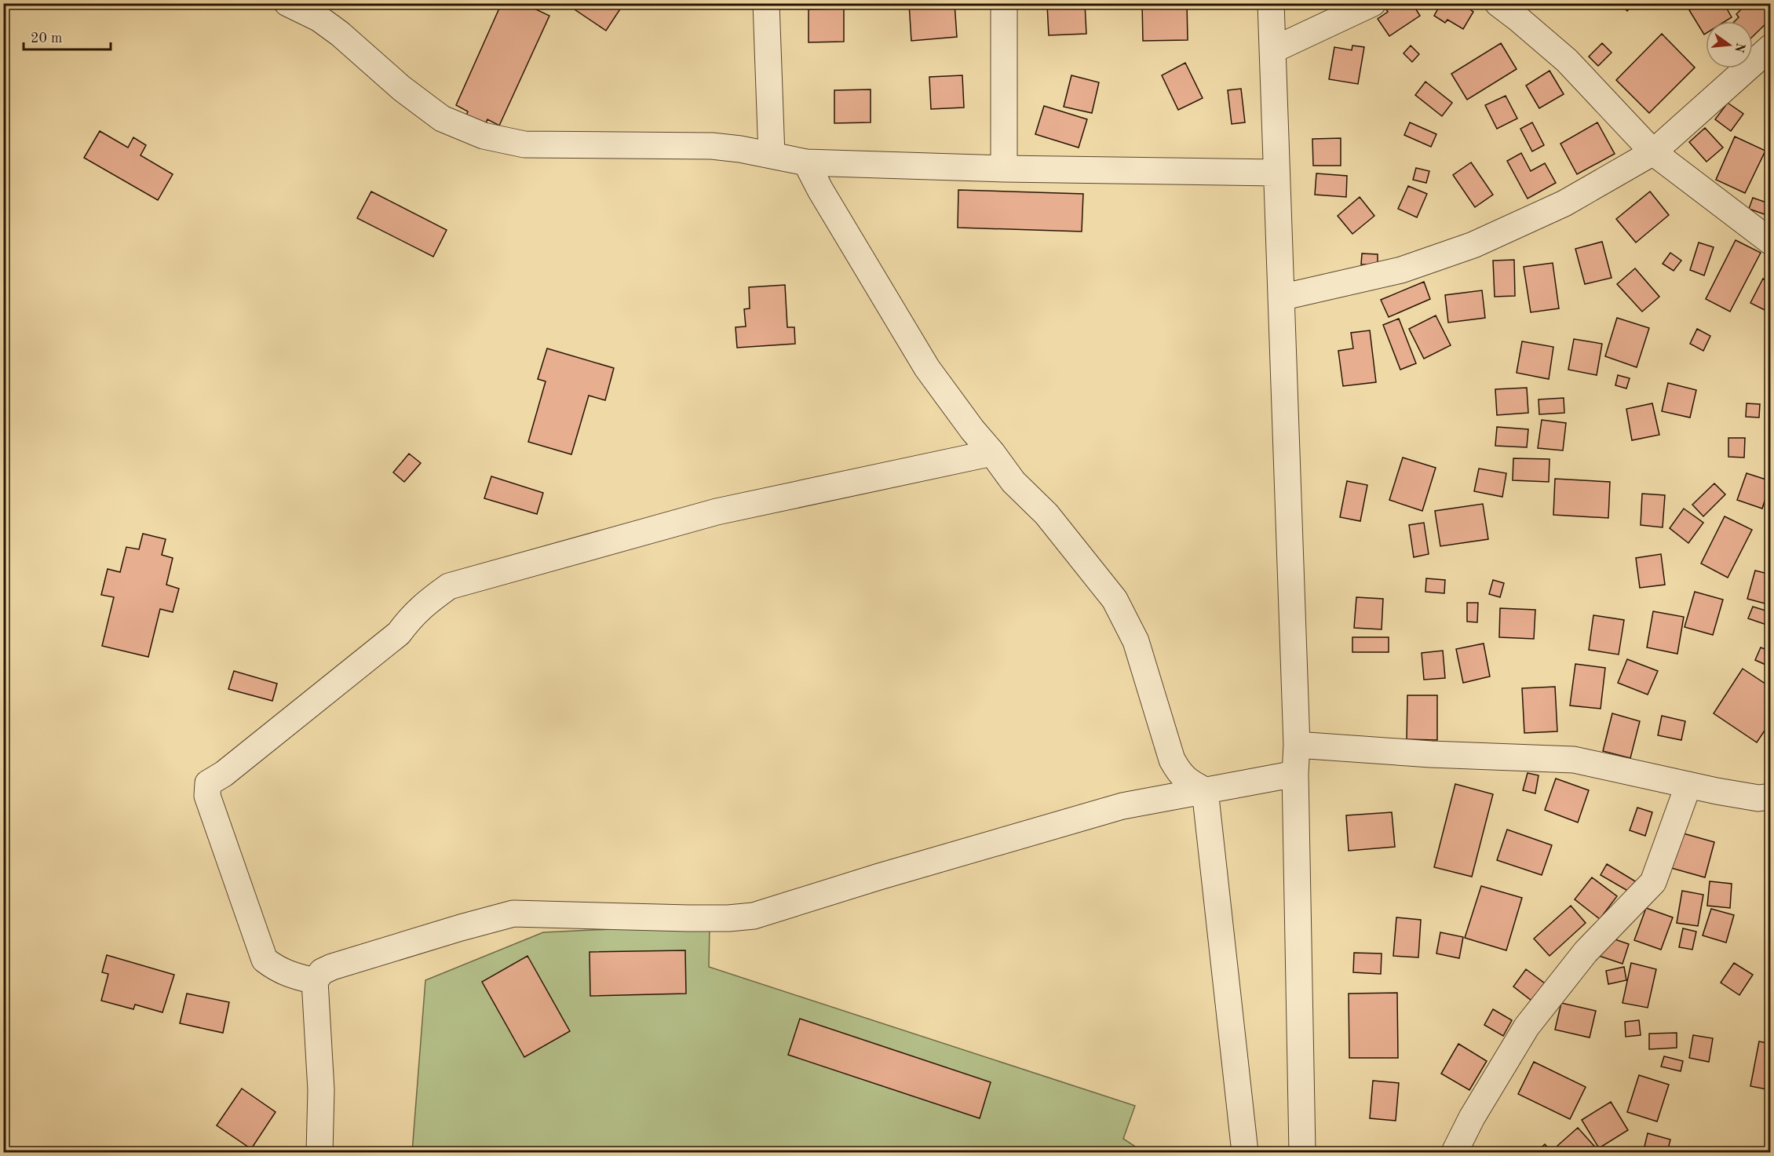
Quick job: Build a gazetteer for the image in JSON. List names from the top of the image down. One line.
{"scale_bar":"20 m","north":"right"}
